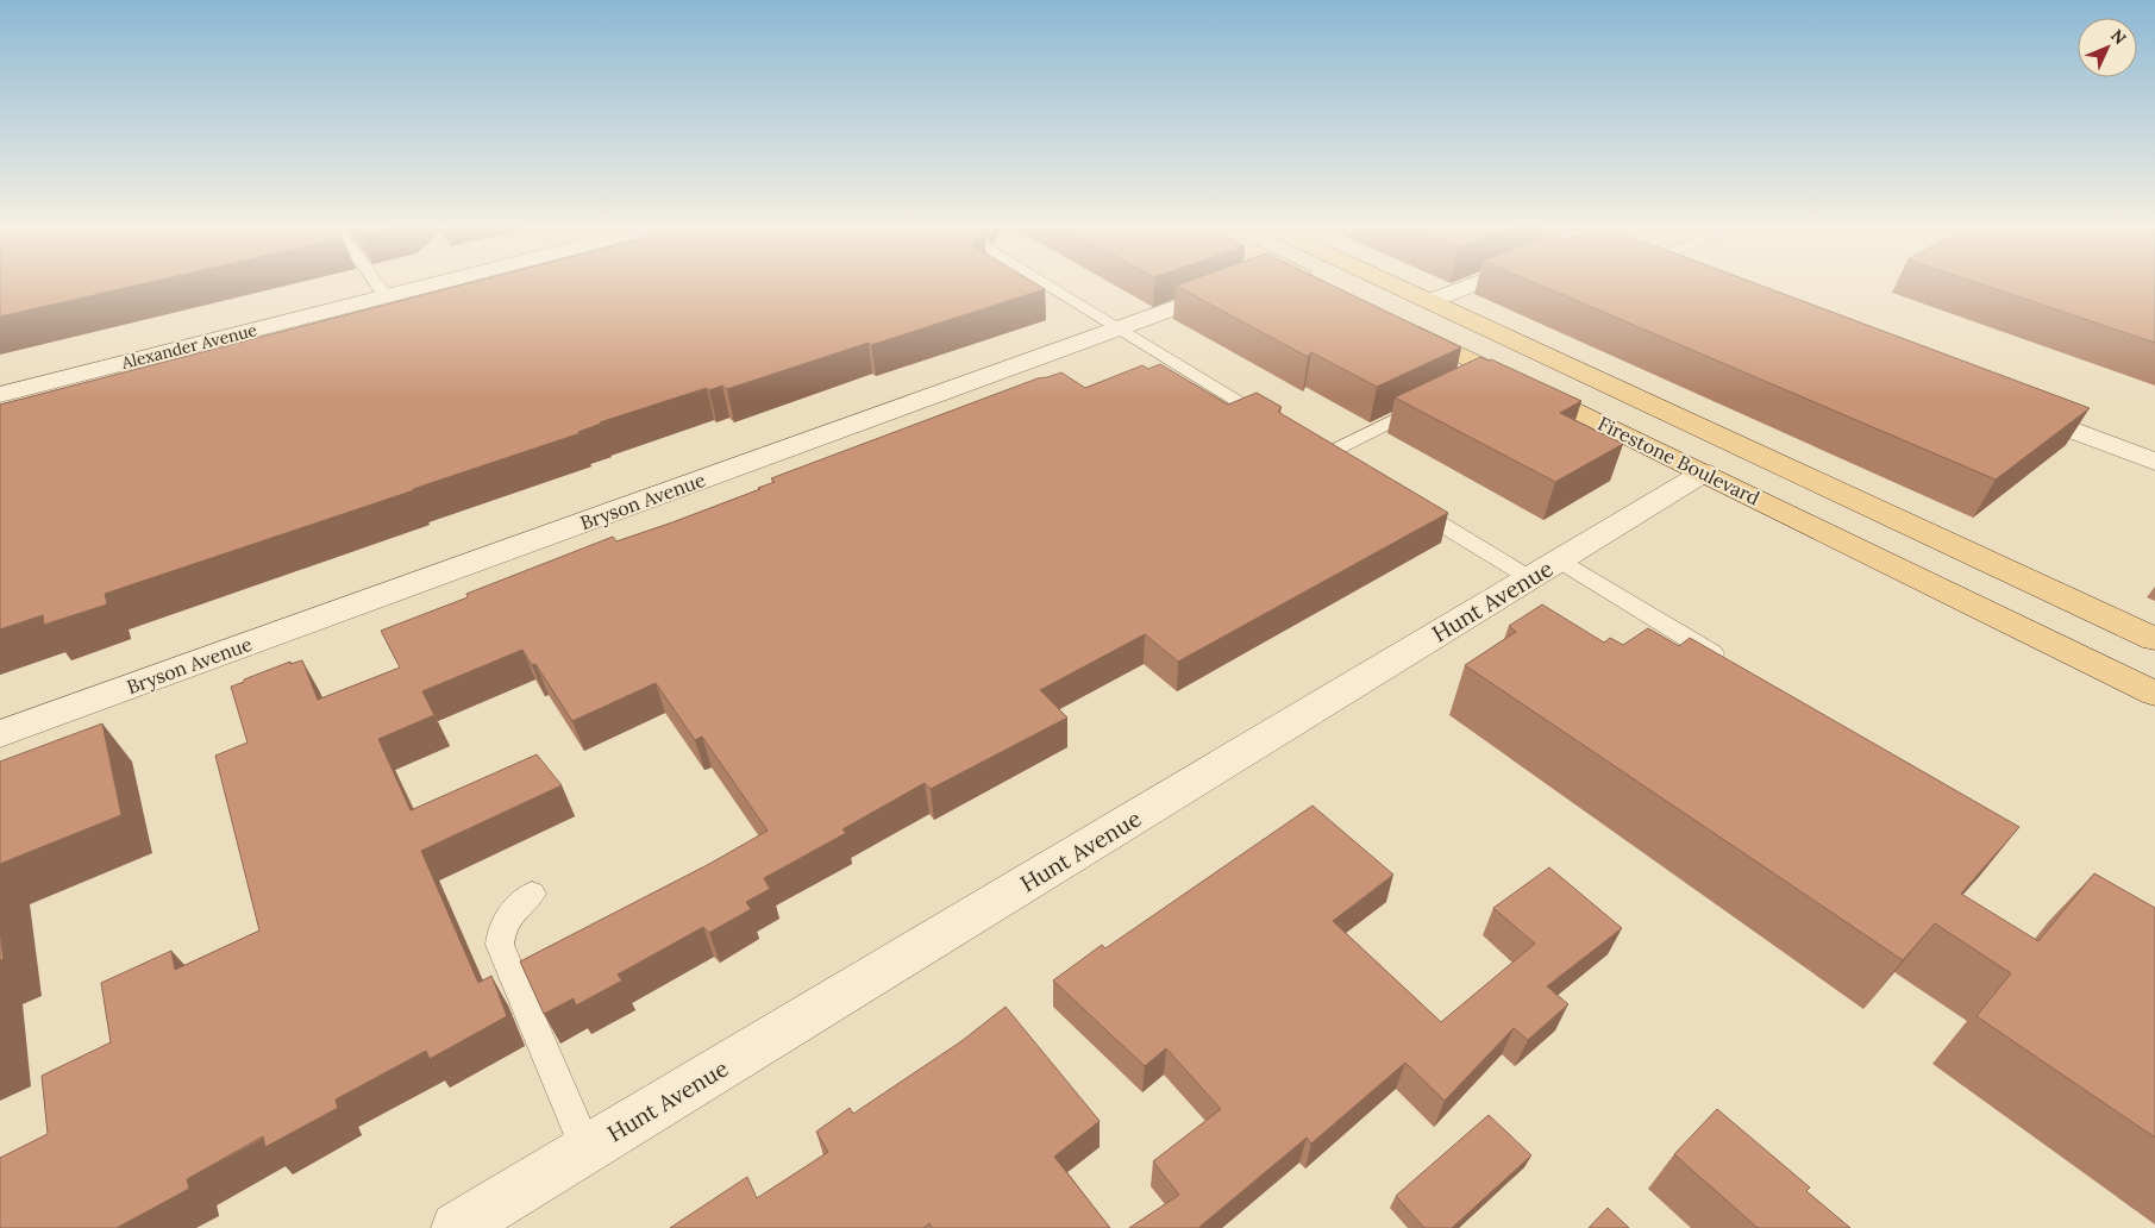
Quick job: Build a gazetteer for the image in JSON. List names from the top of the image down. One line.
{"streets":{"main road":["Firestone Boulevard"],"street":["Alexander Avenue","Bryson Avenue","Hunt Avenue"]},"crossings":[["Firestone Boulevard","Hunt Avenue"]],"north":"top right"}
